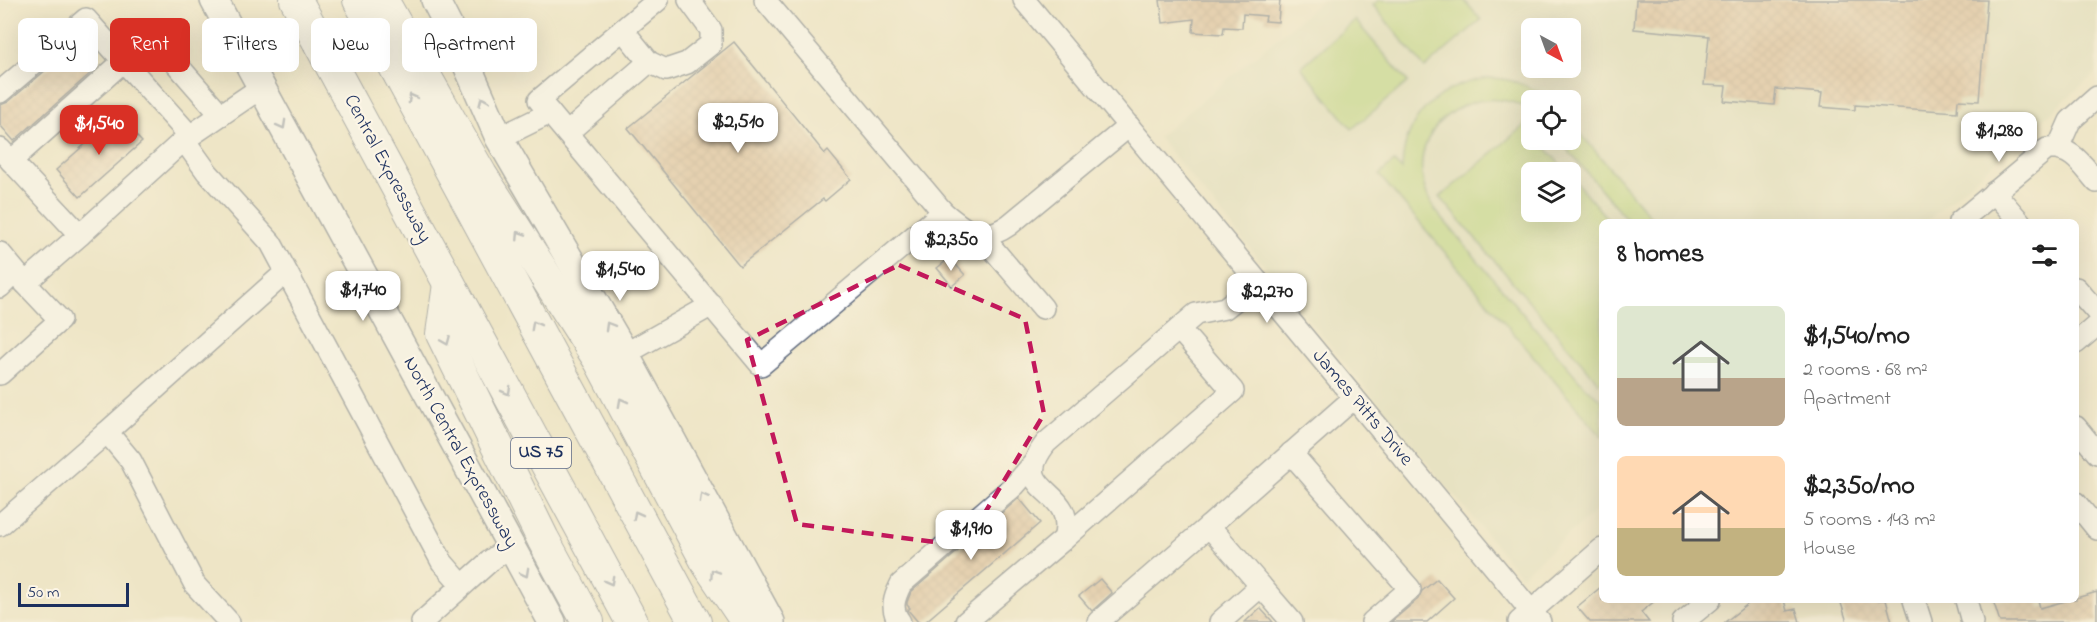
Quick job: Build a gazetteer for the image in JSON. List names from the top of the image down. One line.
{"streets":{"highway":["Central Expressway","US 75"],"main road":["North Central Expressway"],"street":["James Pitts Drive"]},"scale_bar":"50 m","north":"bottom right","page":{"chip":["Buy","Rent","Filters","New","Apartment"],"price":["$2,510","$1,540","$1,280","$2,350","$1,540","$1,740","$2,270","$1,910"],"heading":"8 homes","list":[{"name":"$1,540/mo","note":"2 rooms · 68 m² · Apartment"},{"name":"$2,350/mo","note":"5 rooms · 143 m² · House"}],"scale":"50 m"}}
